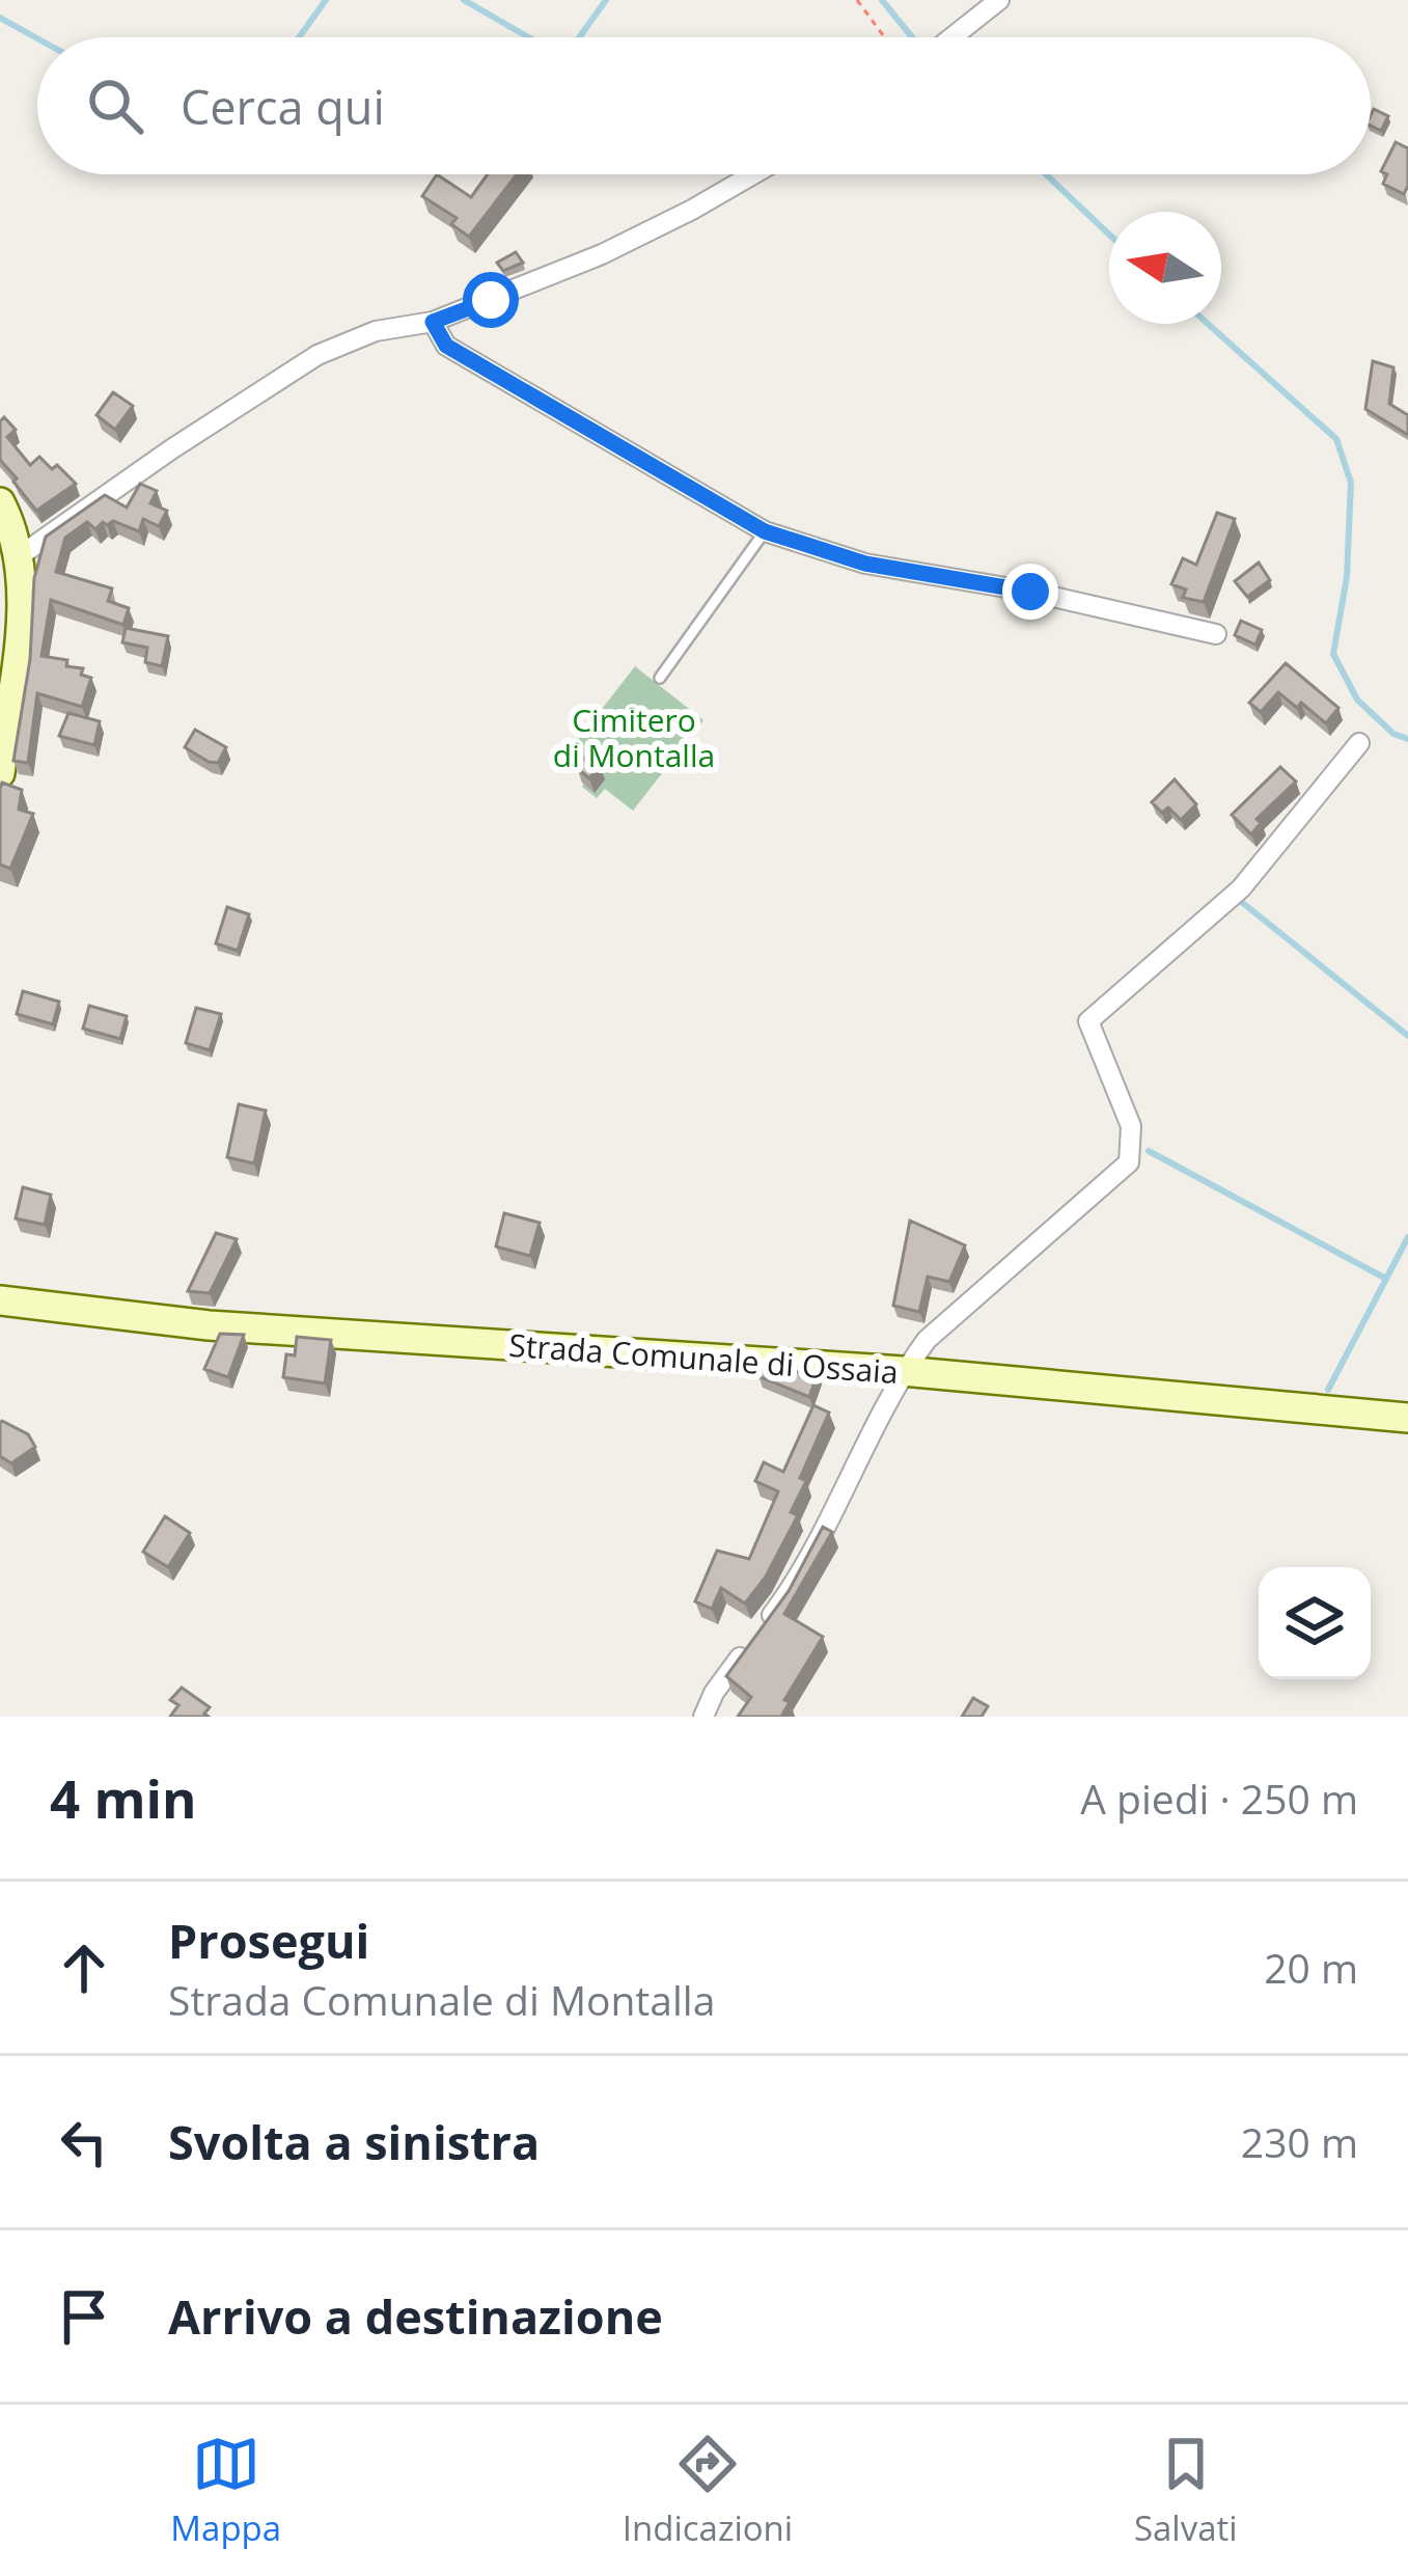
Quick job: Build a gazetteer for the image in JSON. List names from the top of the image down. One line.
{"streets":{"street":["Strada Comunale di Ossaia"]},"parks":["Cimitero di Montalla"],"north":"left","page":{"search":"Cerca qui","heading":["4 min","A piedi · 250 m"],"list":[["Prosegui","Strada Comunale di Montalla","20 m"],["Svolta a sinistra","230 m"],"Arrivo a destinazione"],"nav":["Mappa","Indicazioni","Salvati"]}}
